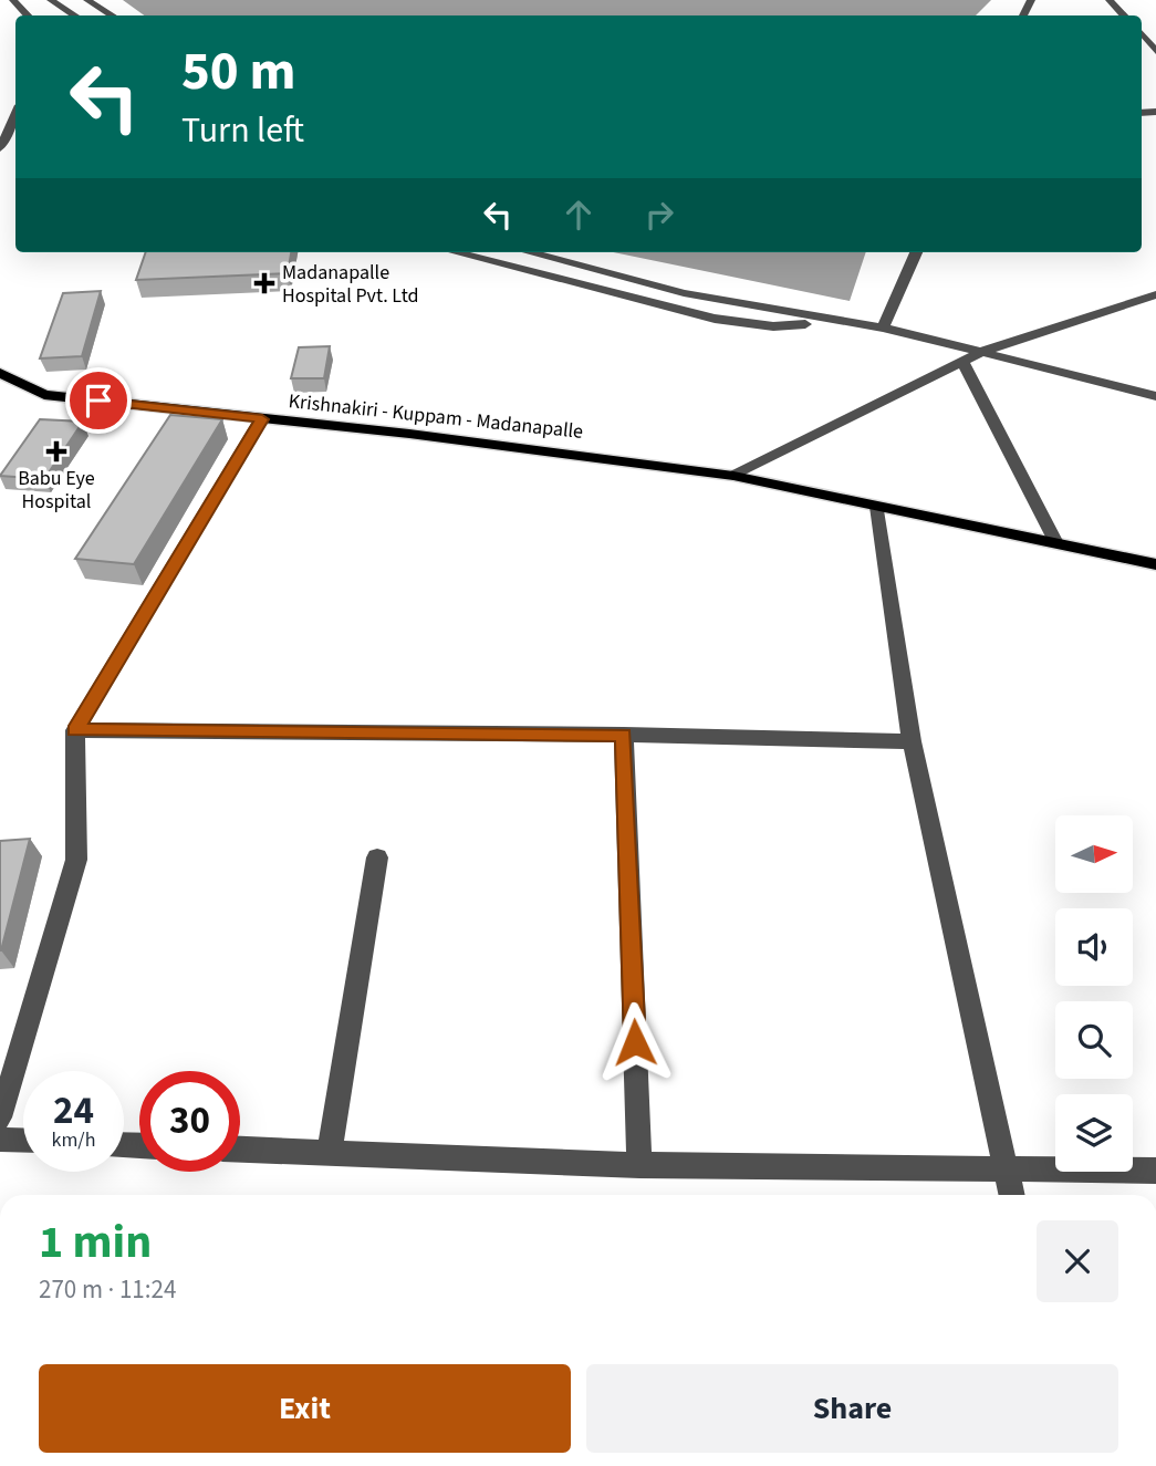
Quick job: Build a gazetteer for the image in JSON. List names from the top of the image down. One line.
{"streets":{"main road":["Krishnakiri - Kuppam - Madanapalle"]},"places":{"health":["Madanapalle Hospital Pvt. Ltd","Babu Eye Hospital"]},"north":"right","page":{"turn":["50 m","Turn left"],"speed":"24 km/h","limit":"30","heading":["1 min","270 m · 11:24"],"buttons":["Exit","Share"]}}
